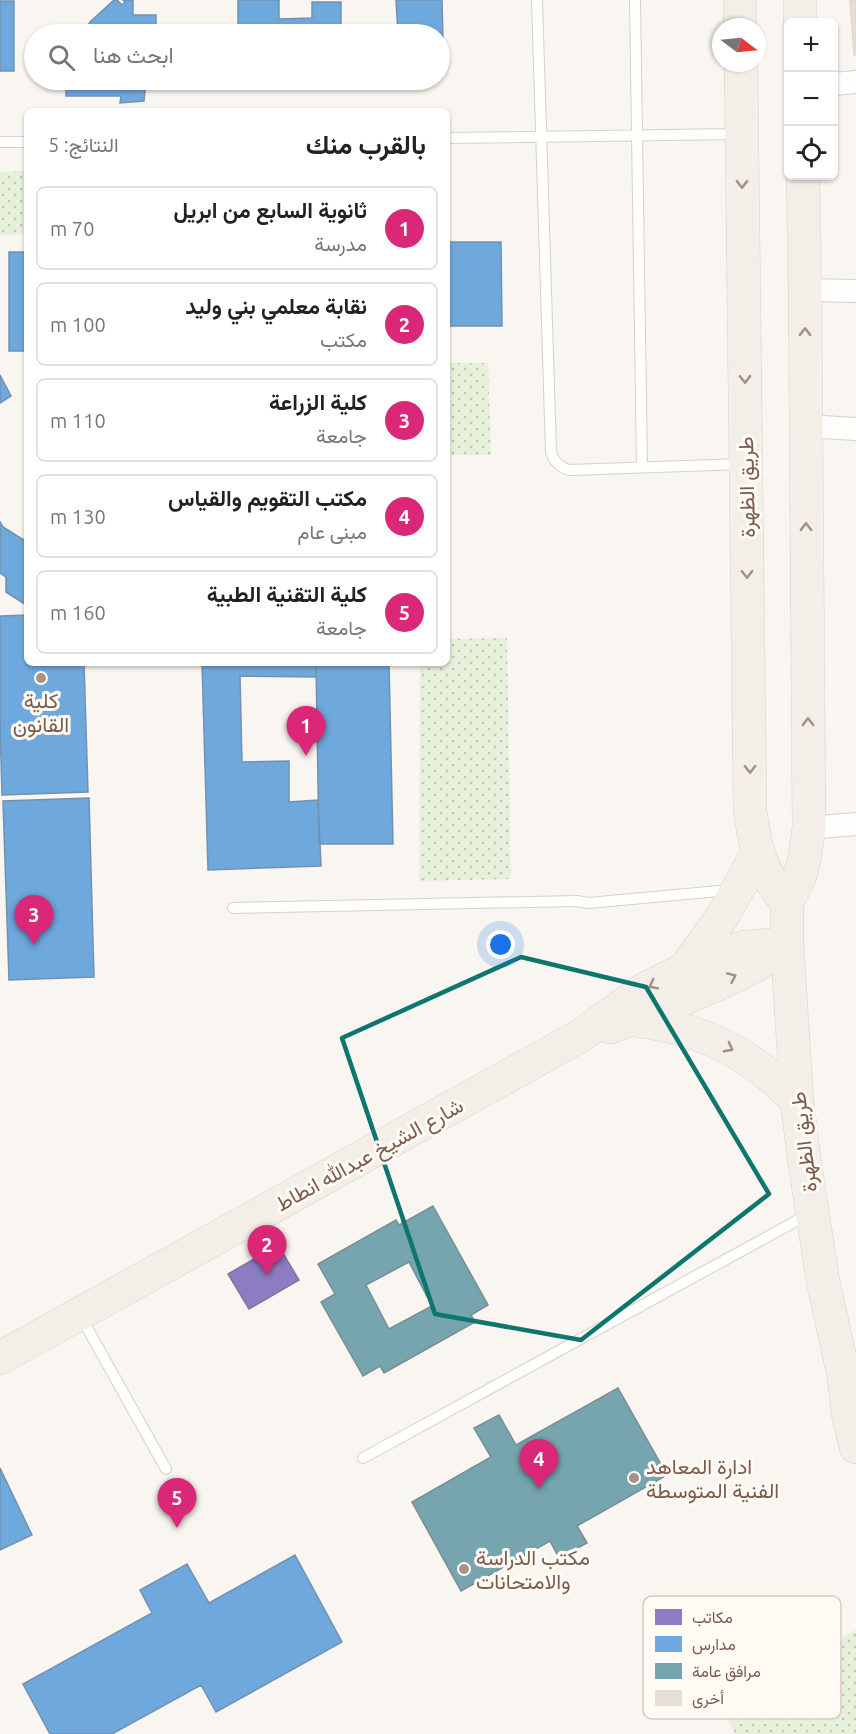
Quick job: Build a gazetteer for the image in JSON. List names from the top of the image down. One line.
{"streets":{"main road":["طريق الظهرة","شارع الشيخ عبدالله انطاط"]},"crossings":[["طريق الظهرة","شارع الشيخ عبدالله انطاط"]],"places":["كلية القانون","ادارة المعاهد الفنية المتوسطة","مكتب الدراسة والامتحانات"],"legend":["مكاتب","مدارس","مرافق عامة","أخرى"],"north":"right","page":{"map_buttons":["+","−"],"search":"ابحث هنا","heading":["بالقرب منك","النتائج: 5"],"list":[{"mark":"1","name":"ثانوية السابع من ابريل","note":"مدرسة","value":"70 m"},{"mark":"2","name":"نقابة معلمي بني وليد","note":"مكتب","value":"100 m"},{"mark":"3","name":"كلية الزراعة","note":"جامعة","value":"110 m"},{"mark":"4","name":"مكتب التقويم والقياس","note":"مبنى عام","value":"130 m"},{"mark":"5","name":"كلية التقنية الطبية","note":"جامعة","value":"160 m"}],"pins":["1","3","2","4","5"]}}
